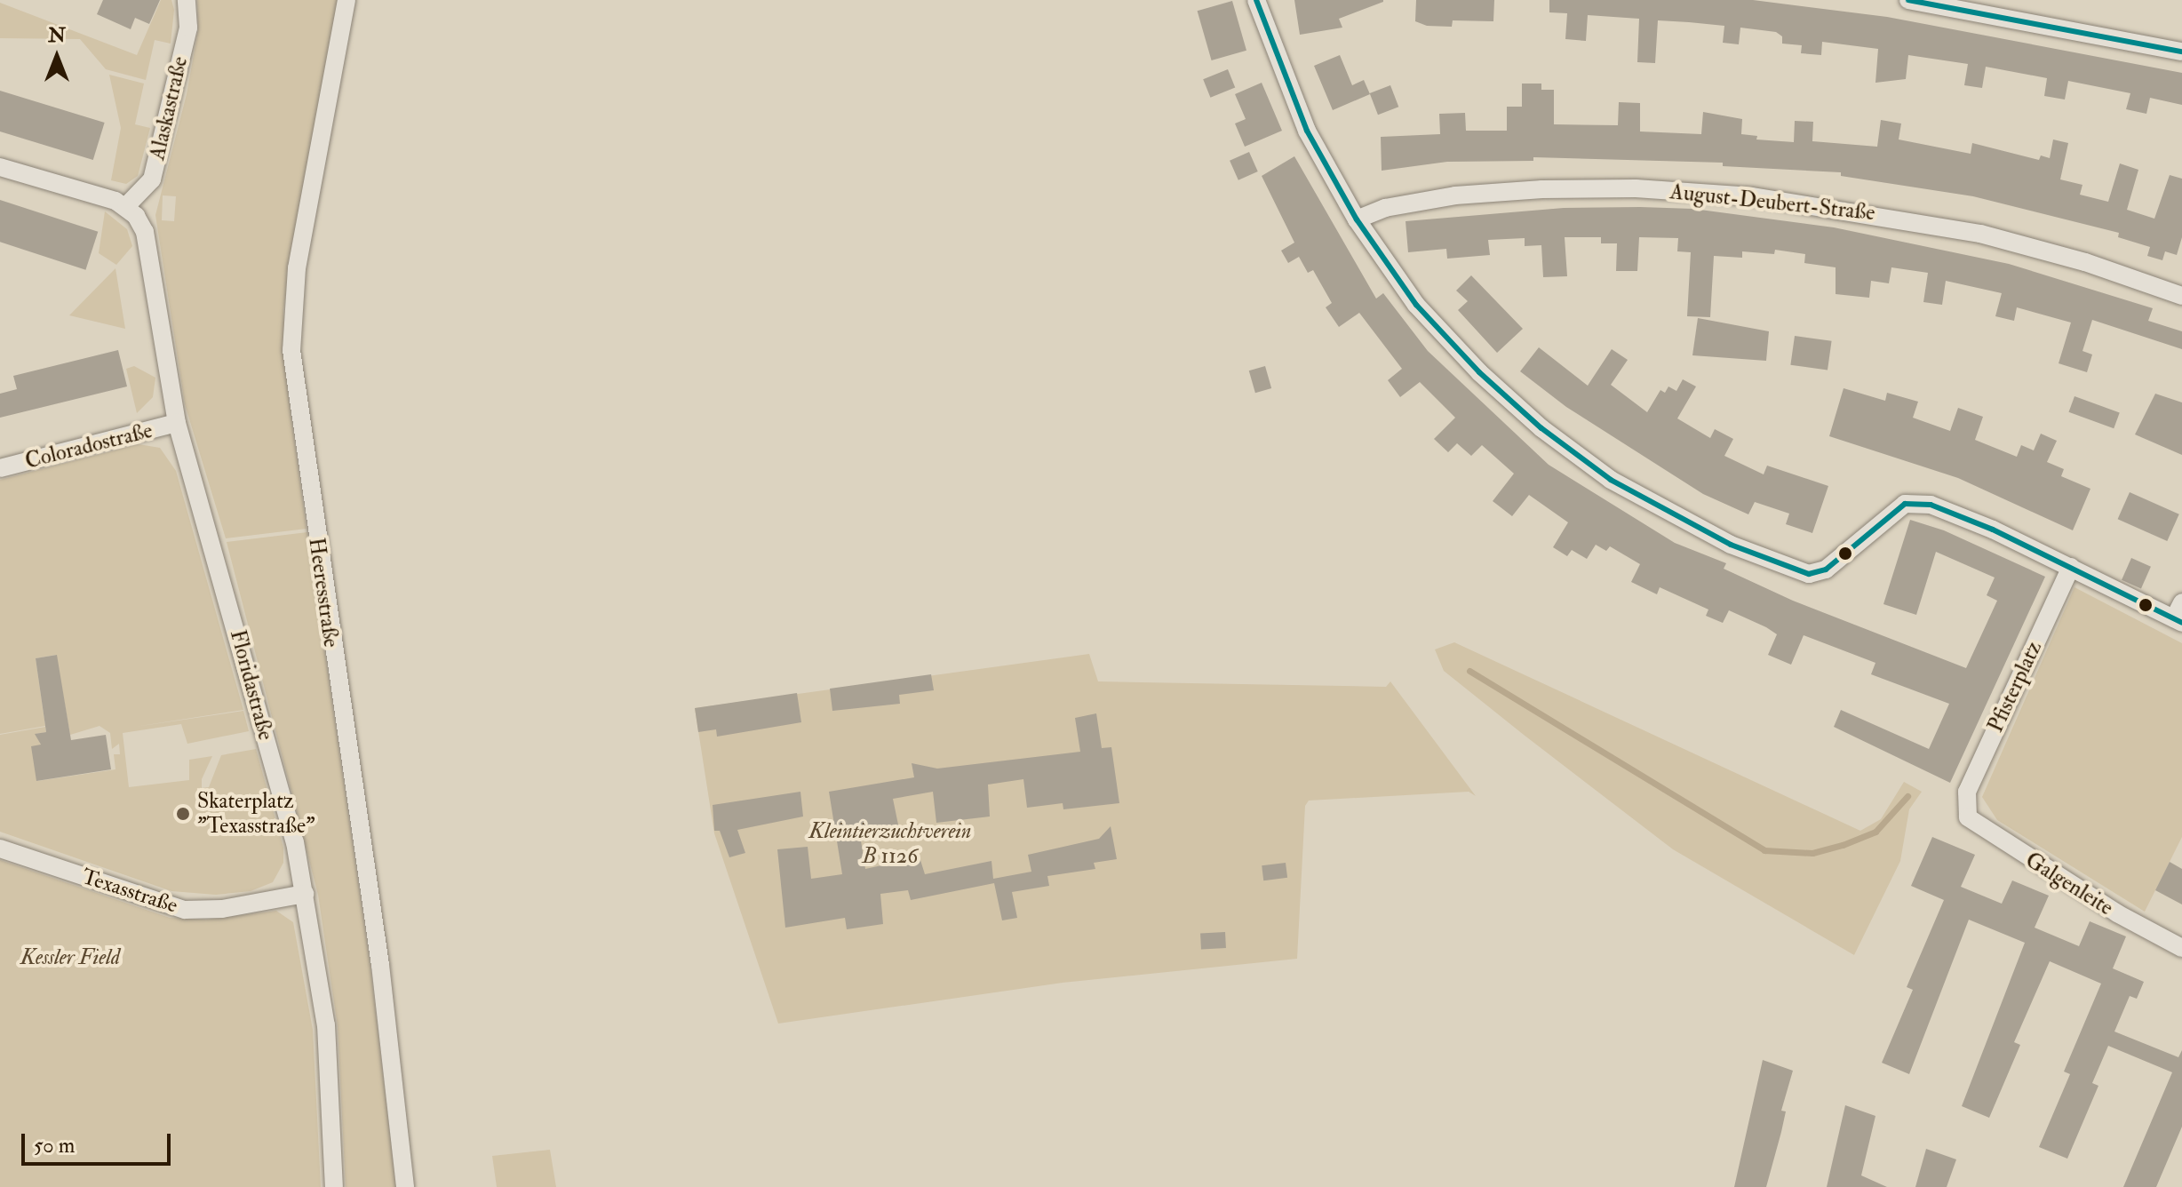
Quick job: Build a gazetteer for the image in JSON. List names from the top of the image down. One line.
{"streets":{"street":["Alaskastraße","August-Deubert-Straße","Coloradostraße","Heeresstraße","Floridastraße","Pfisterplatz","Galgenleite","Texasstraße"]},"crossings":[["Alaskastraße","Floridastraße"],["Coloradostraße","Floridastraße"],["Floridastraße","Texasstraße"],["Pfisterplatz","Galgenleite"]],"parks":["Kleintierzuchtverein B 1126","Kessler Field"],"places":["Skaterplatz \"Texasstraße\""],"scale_bar":"50 m","north":"top"}
